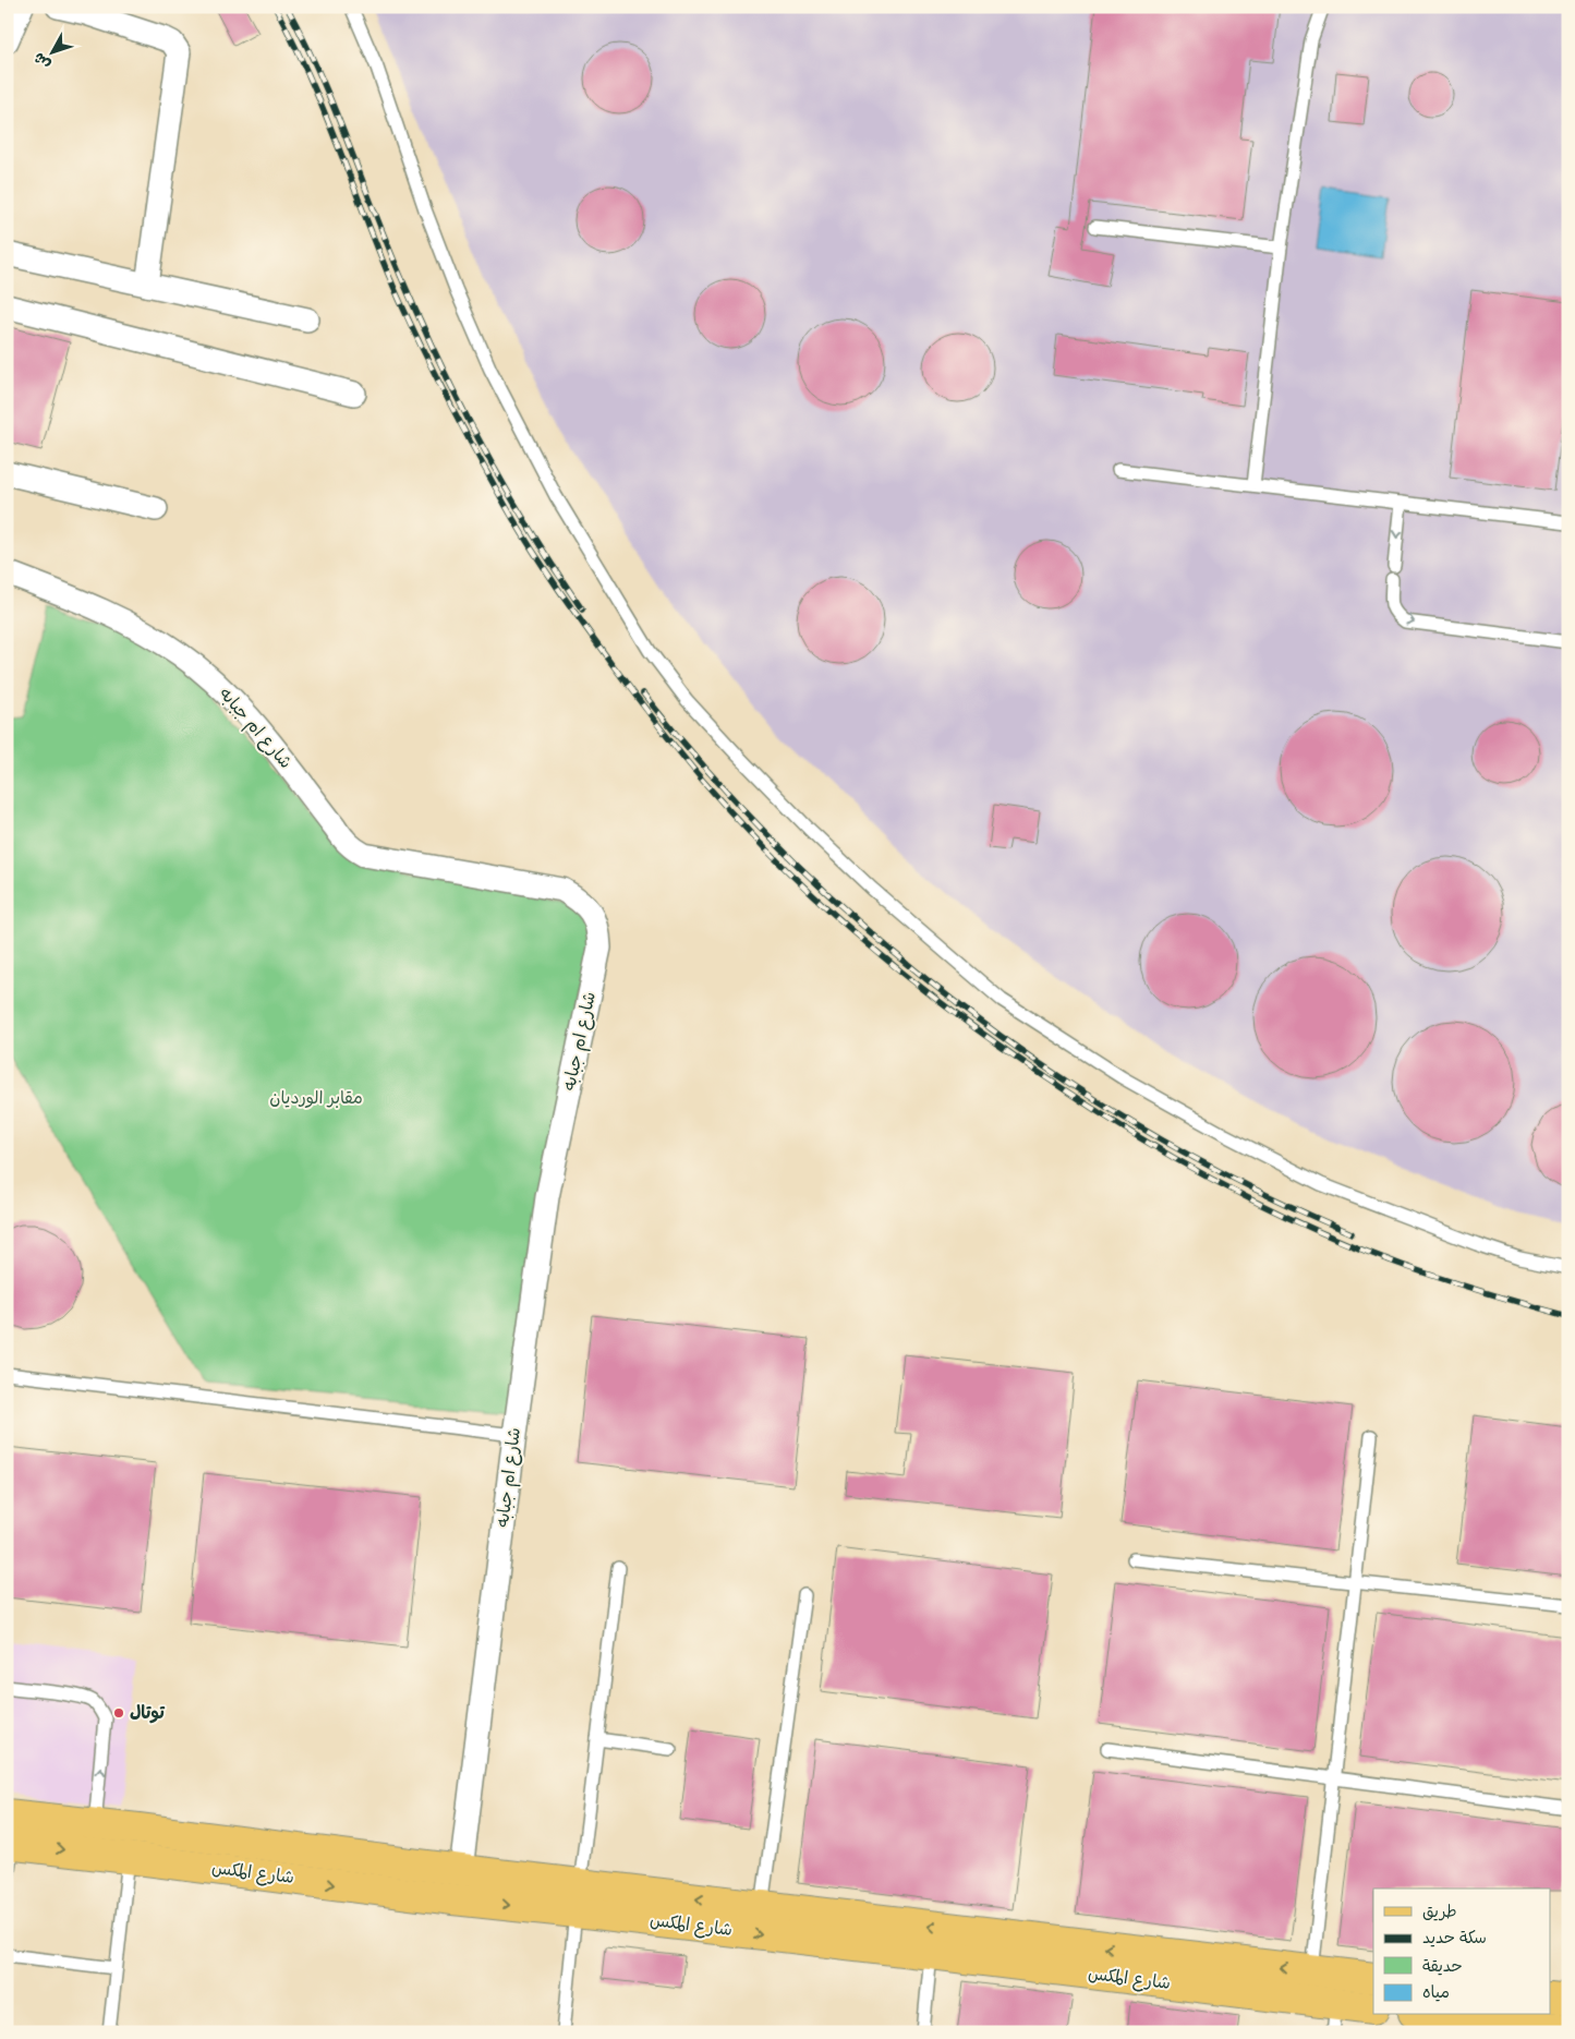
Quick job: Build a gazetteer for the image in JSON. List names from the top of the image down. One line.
{"streets":{"main road":["شارع المكس"],"street":["شارع ام جبابه"]},"crossings":[["شارع ام جبابه","شارع المكس"]],"parks":["مقابر الورديان"],"places":["توتال"],"legend":["طريق","سكة حديد","حديقة","مياه"],"north":"bottom left"}
